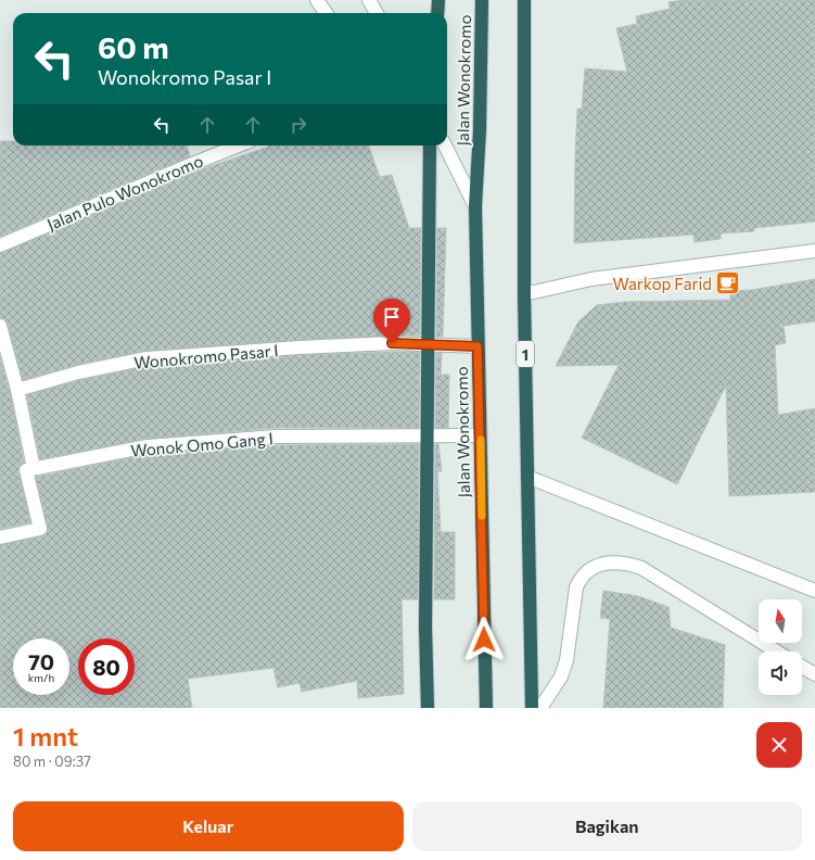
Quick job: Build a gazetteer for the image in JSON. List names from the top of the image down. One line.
{"streets":{"highway":["Jalan Wonokromo","1"],"street":["Jalan Pulo Wonokromo","Wonokromo Pasar I","Wonok Omo Gang I"]},"crossings":[["Jalan Wonokromo","Wonokromo Pasar I"],["Jalan Wonokromo","Wonok Omo Gang I"]],"places":{"cafe":["Warkop Farid"]},"north":"top","page":{"turn":["60 m","Wonokromo Pasar I"],"speed":"70 km/h","limit":"80","heading":["1 mnt","80 m · 09:37"],"buttons":["Keluar","Bagikan"]}}
